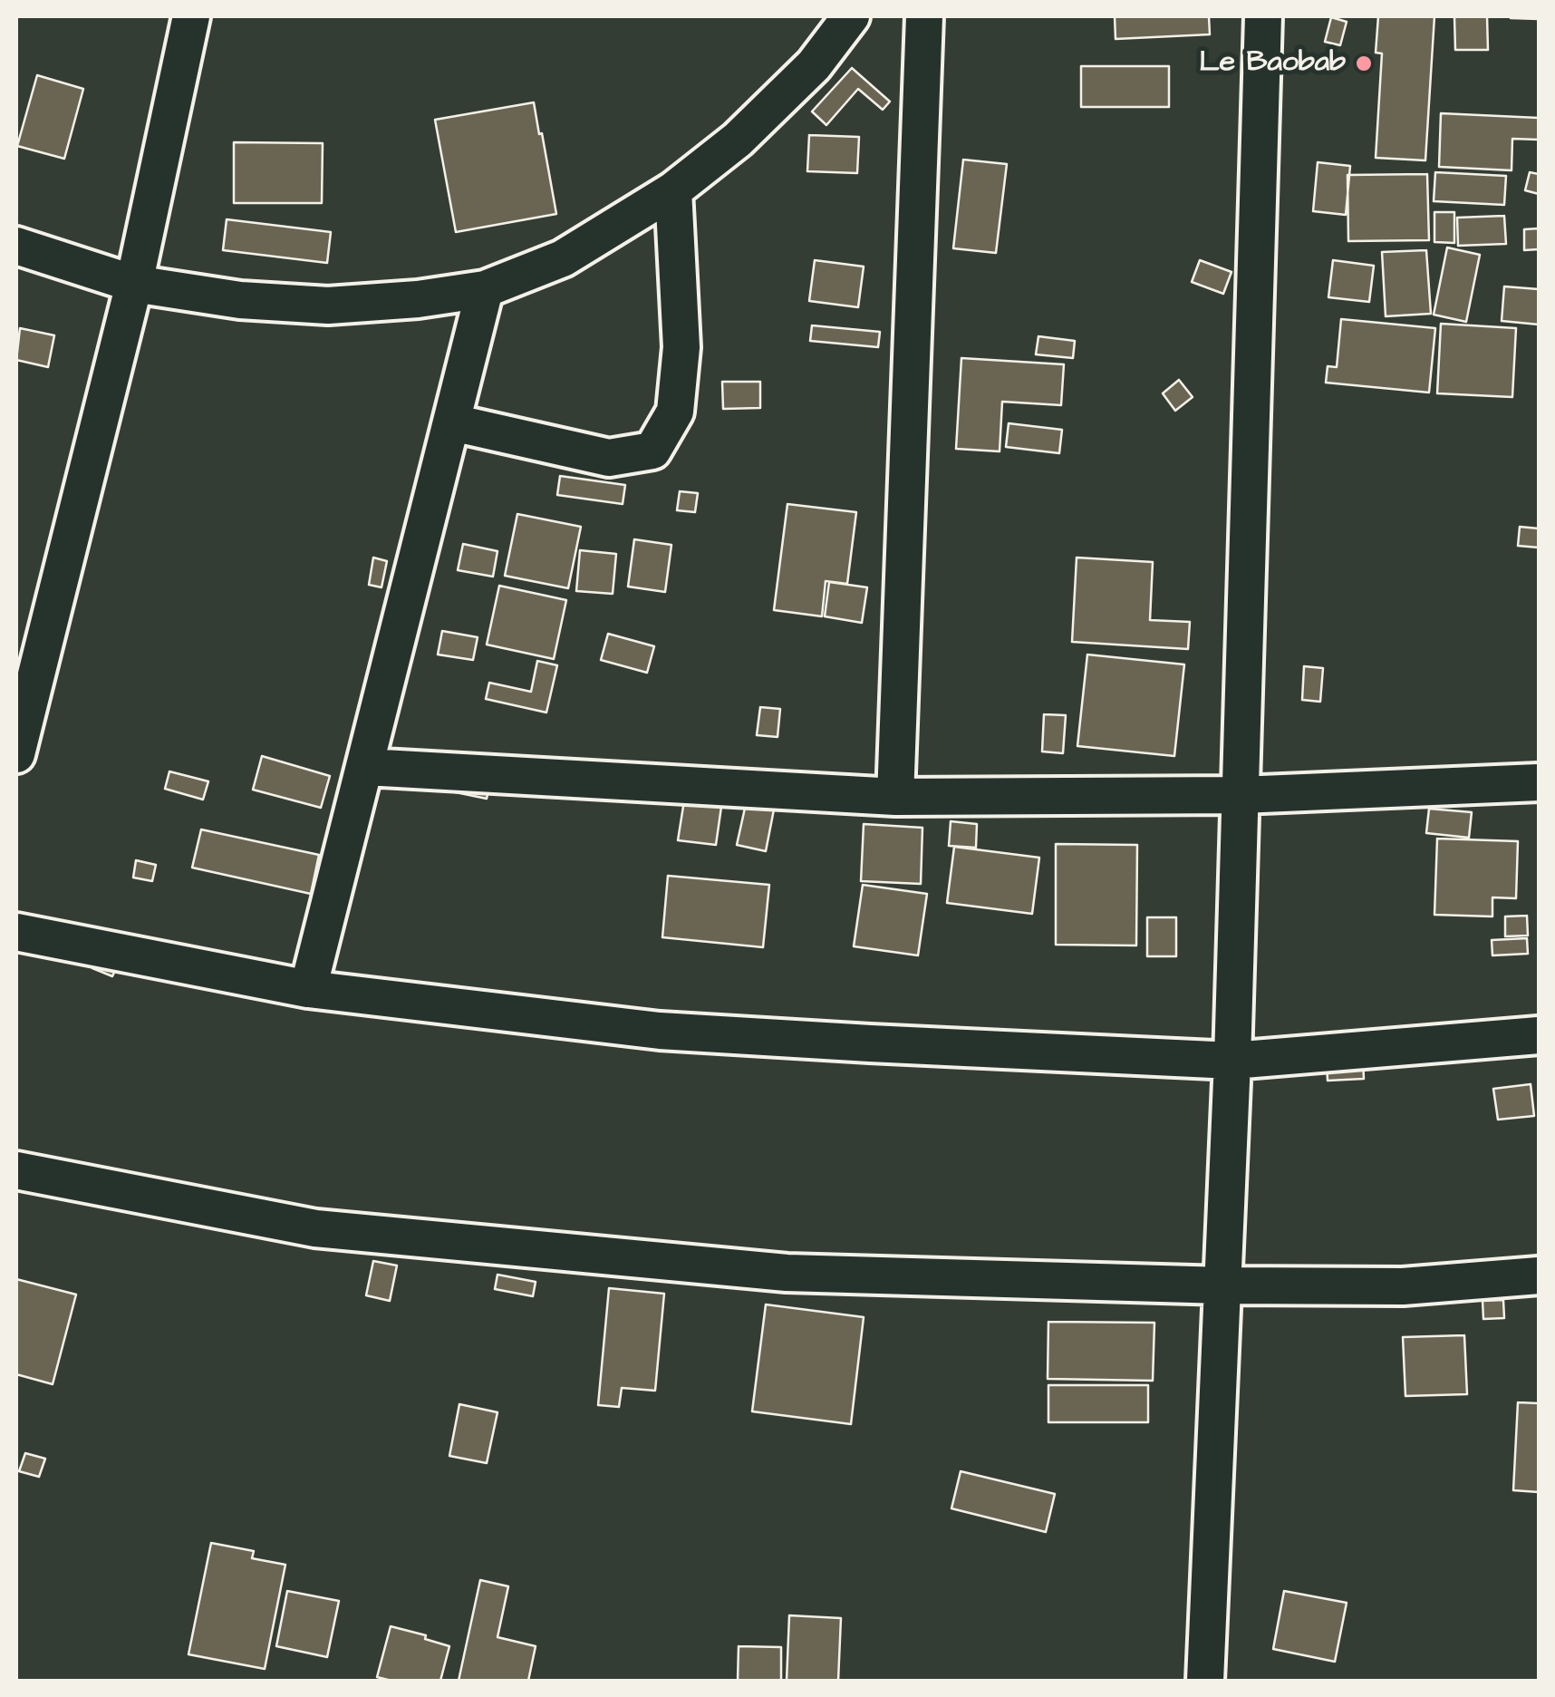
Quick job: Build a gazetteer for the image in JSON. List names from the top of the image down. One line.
{"places":["Le Baobab"]}
